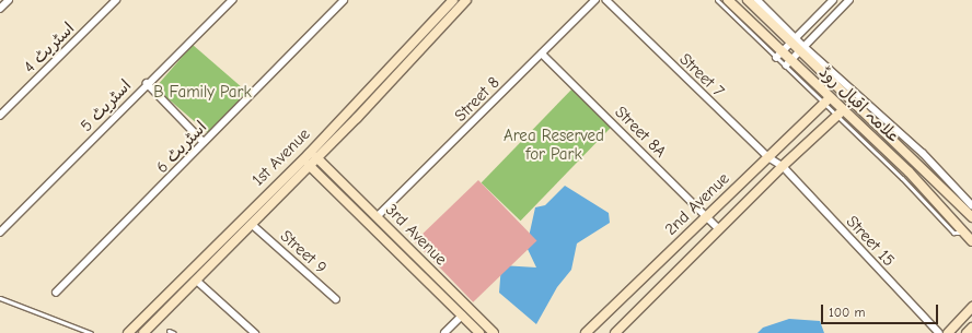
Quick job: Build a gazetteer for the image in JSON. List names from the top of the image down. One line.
{"streets":{"main road":["علامہ اقبال روڈ","1st Avenue","2nd Avenue","3rd Avenue"],"street":["اسٹریٹ 4","Street 7","Street 8","اسٹریٹ 5","Street 8A","اسٹریٹ 6","Street 15","Street 9"]},"crossings":[["Street 7","2nd Avenue"],["Street 7","Street 15"],["Street 8","Street 8A"],["Street 8","3rd Avenue"],["علامہ اقبال روڈ","2nd Avenue"],["Street 8A","2nd Avenue"],["2nd Avenue","Street 15"]],"parks":["B Family Park","Area Reserved for Park"],"scale_bar":"100 m"}
